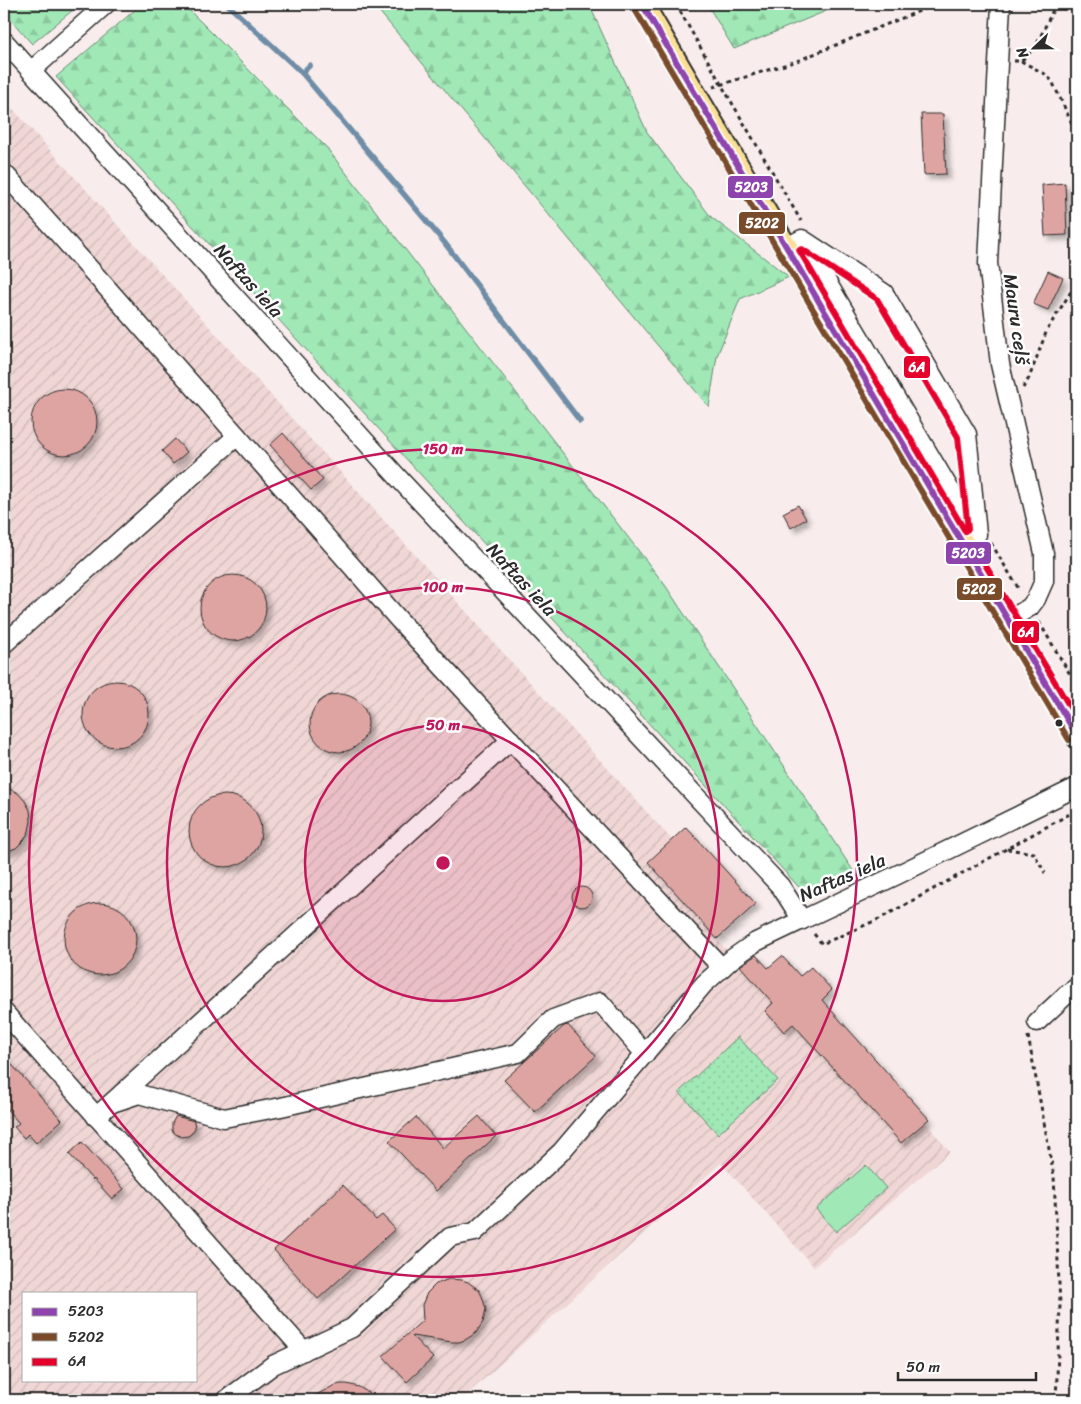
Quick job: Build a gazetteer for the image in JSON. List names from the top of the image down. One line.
{"streets":{"street":["Naftas iela","Mauru ceļš"]},"lines":["transit line 5203","transit line 5202","transit line 6A"],"legend":["5203","5202","6A"],"scale_bar":"50 m","north":"left","rings":["150 m","100 m","50 m"]}
